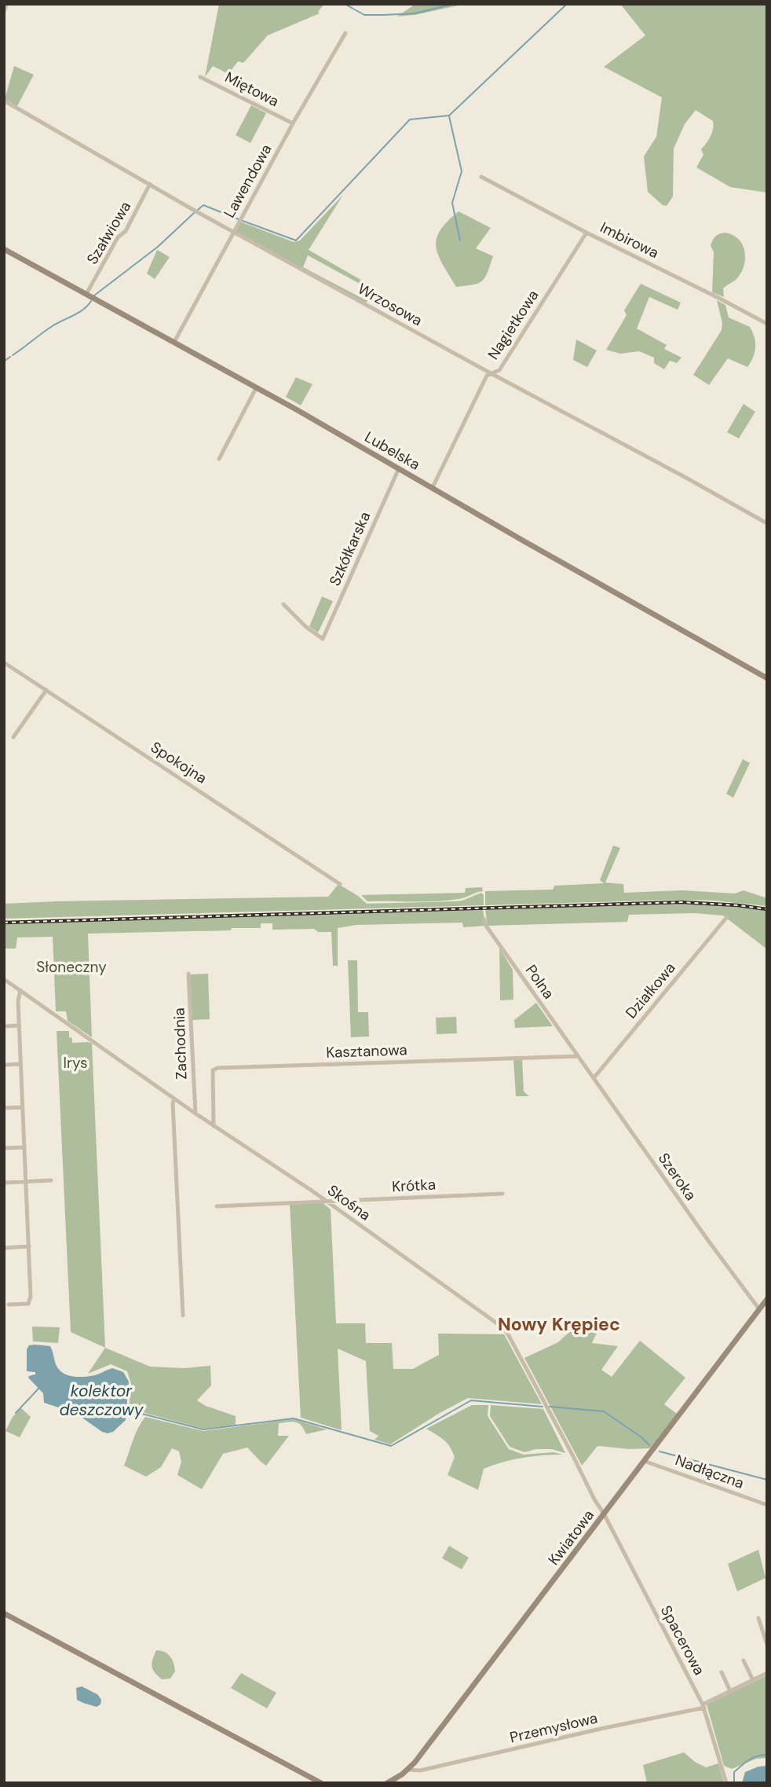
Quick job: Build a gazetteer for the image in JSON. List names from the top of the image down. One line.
{"streets":{"street":["Miętowa","Lawendowa","Szałwiowa","Imbirowa","Wrzosowa","Nagietkowa","Lubelska","Szkółkarska","Spokojna","Polna","Działkowa","Zachodnia","Kasztanowa","Szeroka","Krótka","Skośna","Nadłączna","Kwiatowa","Spacerowa","Przemysłowa"]},"crossings":[["Miętowa","Lawendowa"],["Lawendowa","Wrzosowa"],["Lawendowa","Lubelska"],["Szałwiowa","Wrzosowa"],["Szałwiowa","Lubelska"],["Imbirowa","Nagietkowa"],["Wrzosowa","Nagietkowa"],["Nagietkowa","Lubelska"],["Lubelska","Szkółkarska"],["Polna","Kasztanowa"],["Polna","Szeroka"],["Działkowa","Szeroka"],["Zachodnia","Skośna"],["Kasztanowa","Szeroka"],["Kasztanowa","Skośna"],["Szeroka","Kwiatowa"],["Krótka","Skośna"],["Skośna","Kwiatowa"],["Skośna","Spacerowa"],["Nadłączna","Kwiatowa"],["Kwiatowa","Spacerowa"],["Kwiatowa","Przemysłowa"],["Spacerowa","Przemysłowa"]],"districts":["Nowy Krępiec"],"water":["kolektor deszczowy"],"parks":["Słoneczny","Irys"]}
